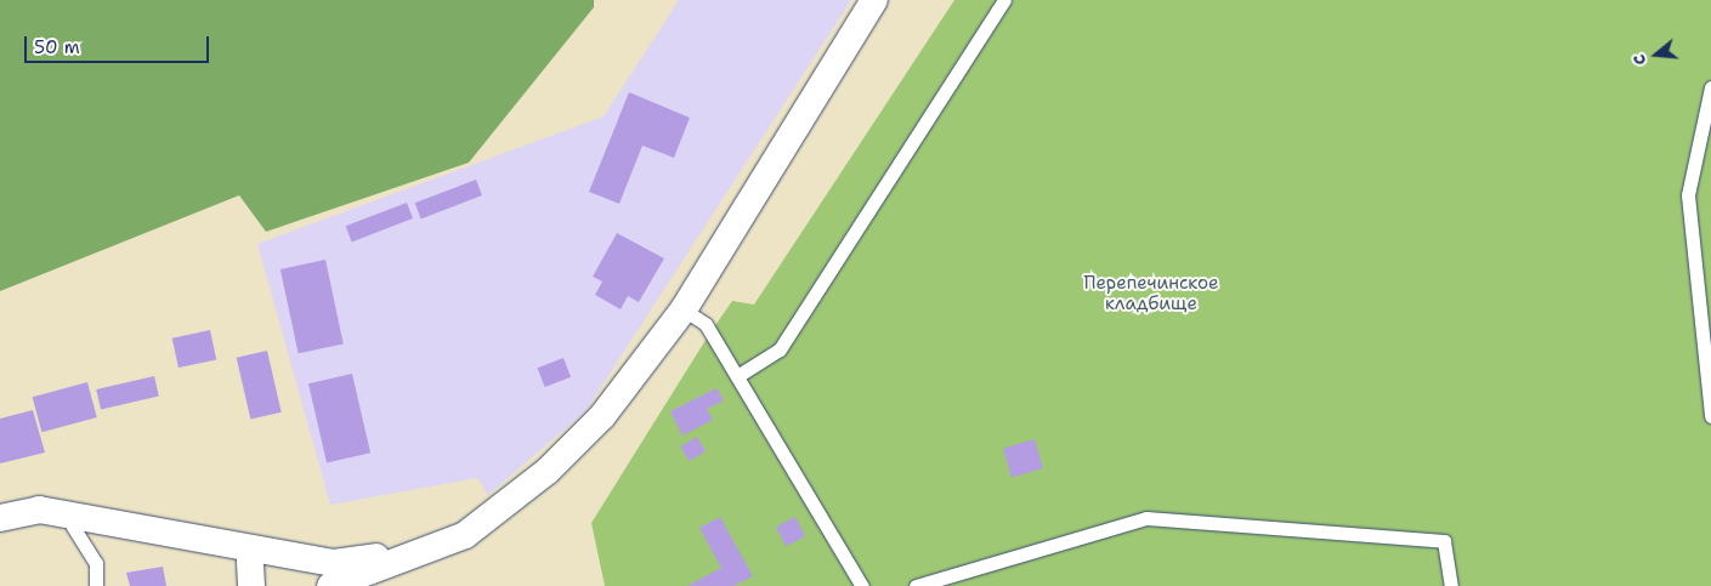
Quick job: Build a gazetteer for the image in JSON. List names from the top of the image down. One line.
{"parks":["Перепечинское кладбище"],"scale_bar":"50 m","north":"left"}
